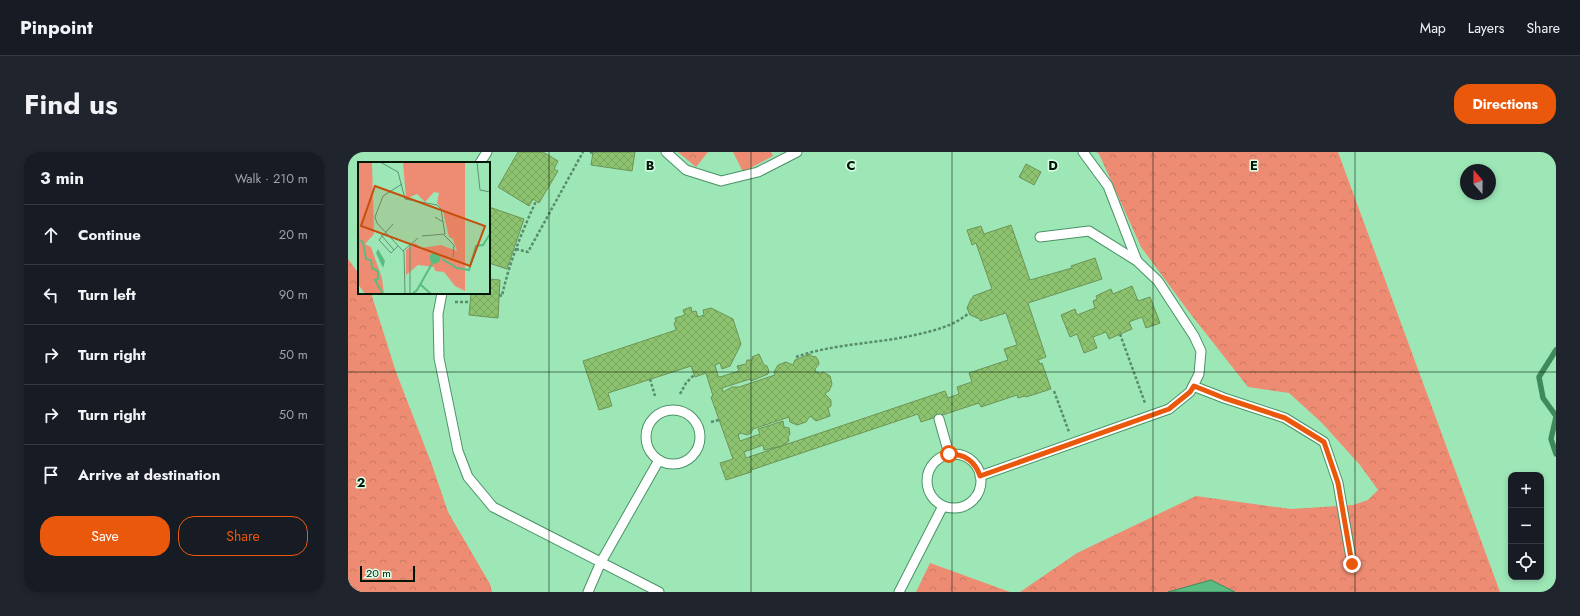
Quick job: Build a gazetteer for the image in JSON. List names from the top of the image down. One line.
{"scale_bar":"20 m","north":"top","page":{"header":"Pinpoint","nav":["Map","Layers","Share"],"title":"Find us","buttons":["Directions",["Save","Share"]],"heading":["3 min","Walk · 210 m"],"list":[["Continue","20 m"],["Turn left","90 m"],["Turn right","50 m"],["Turn right","50 m"],"Arrive at destination"],"map_buttons":["+","−"],"scale":"20 m"},"grid":{"columns":["B","C","D","E"],"rows":["2"]}}
